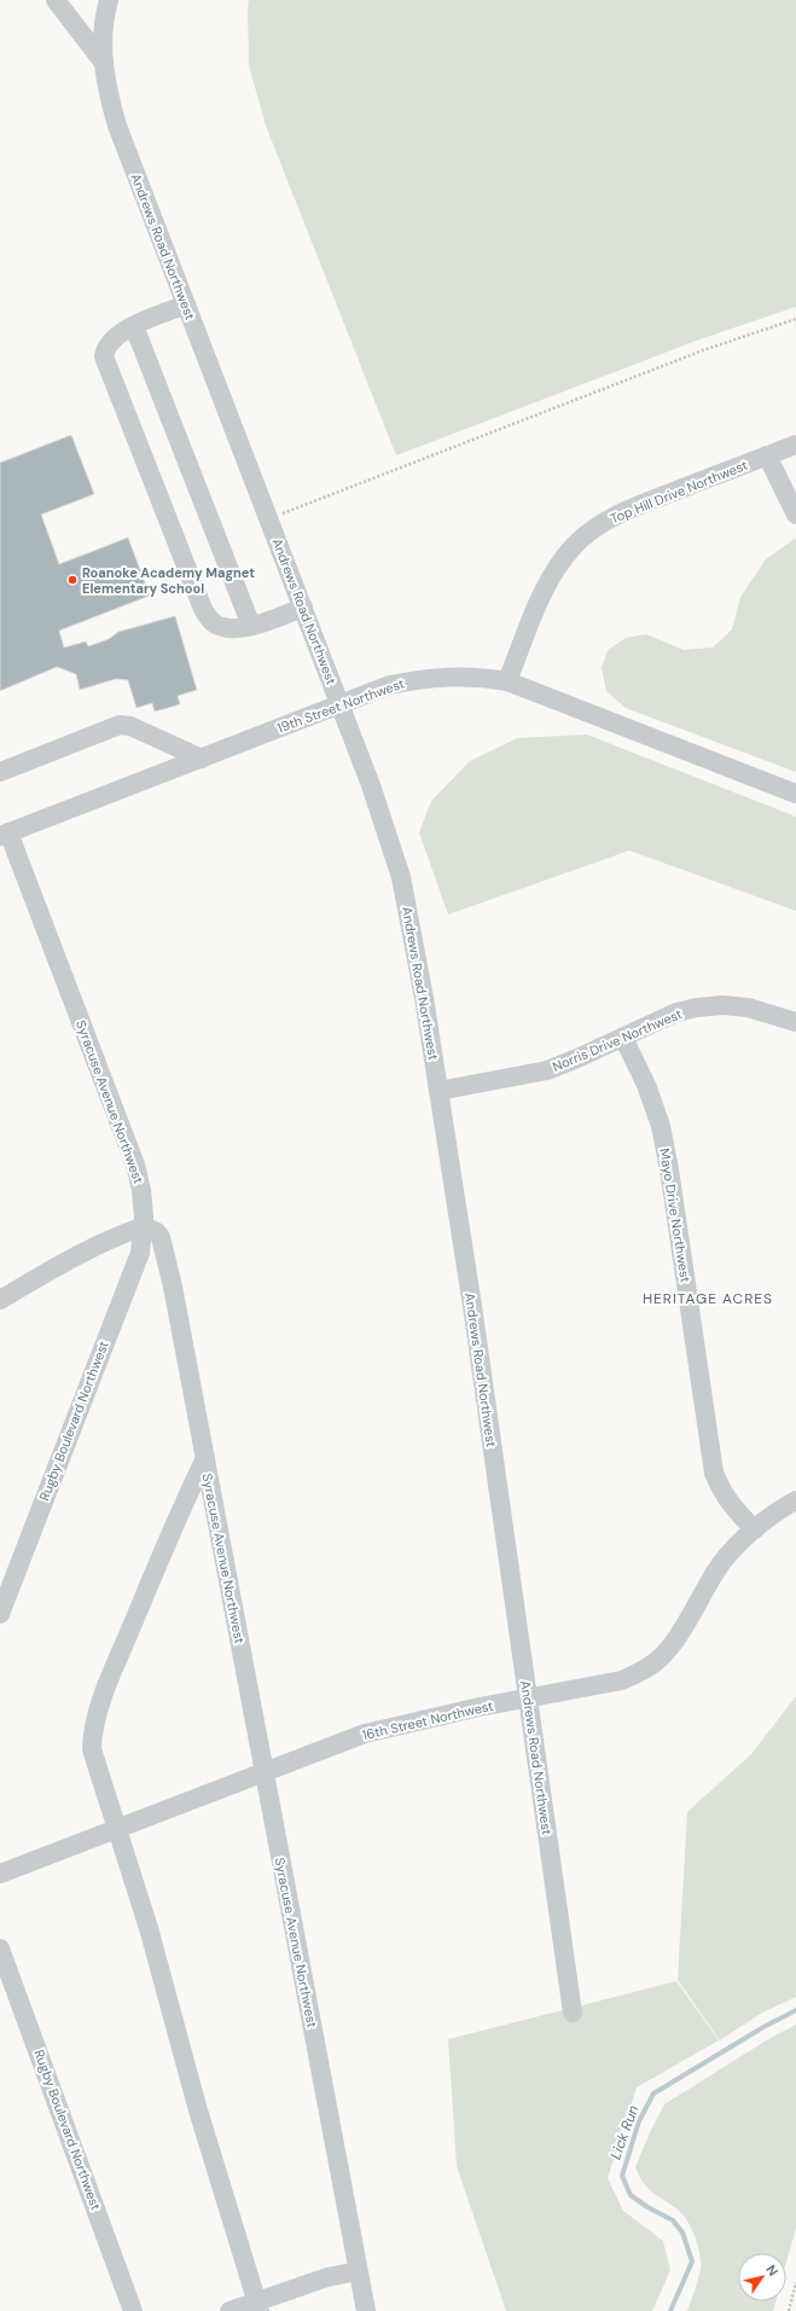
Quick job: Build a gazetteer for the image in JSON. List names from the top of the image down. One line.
{"streets":{"street":["Andrews Road Northwest","Top Hill Drive Northwest","19th Street Northwest","Norris Drive Northwest","Syracuse Avenue Northwest","Mayo Drive Northwest","Rugby Boulevard Northwest","16th Street Northwest"]},"crossings":[["Andrews Road Northwest","19th Street Northwest"],["Andrews Road Northwest","Norris Drive Northwest"],["Andrews Road Northwest","16th Street Northwest"],["Top Hill Drive Northwest","19th Street Northwest"],["19th Street Northwest","Syracuse Avenue Northwest"],["Norris Drive Northwest","Mayo Drive Northwest"],["Syracuse Avenue Northwest","Rugby Boulevard Northwest"],["Syracuse Avenue Northwest","16th Street Northwest"],["Mayo Drive Northwest","16th Street Northwest"]],"districts":["HERITAGE ACRES"],"water":["Lick Run"],"places":["Roanoke Academy Magnet Elementary School"],"north":"top right"}
